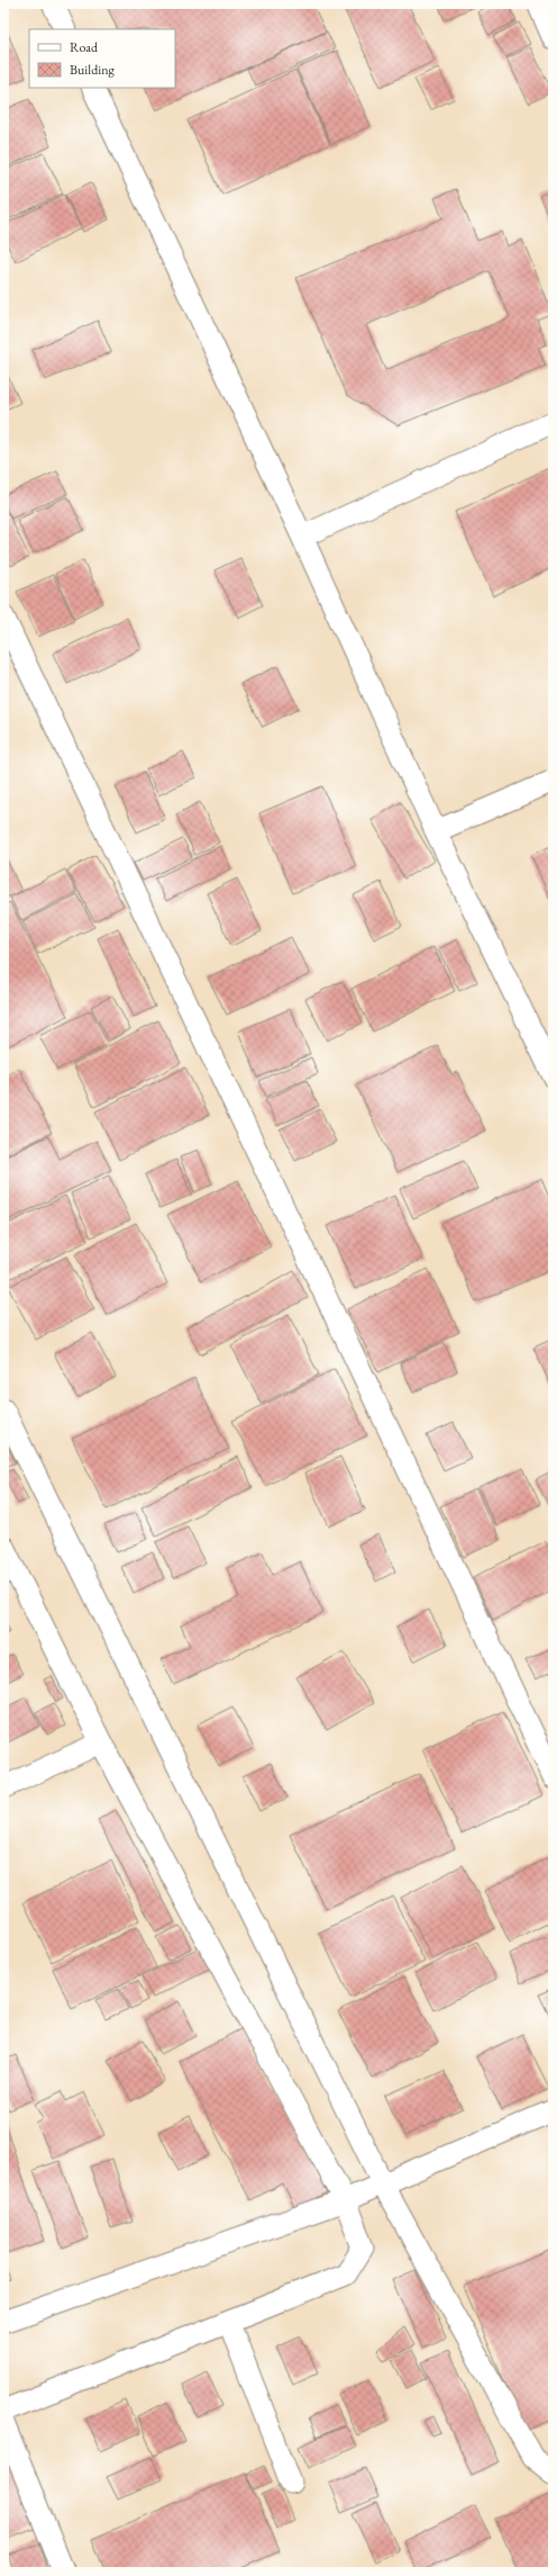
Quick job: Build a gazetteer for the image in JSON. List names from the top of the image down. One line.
{"legend":["Road","Building"]}
